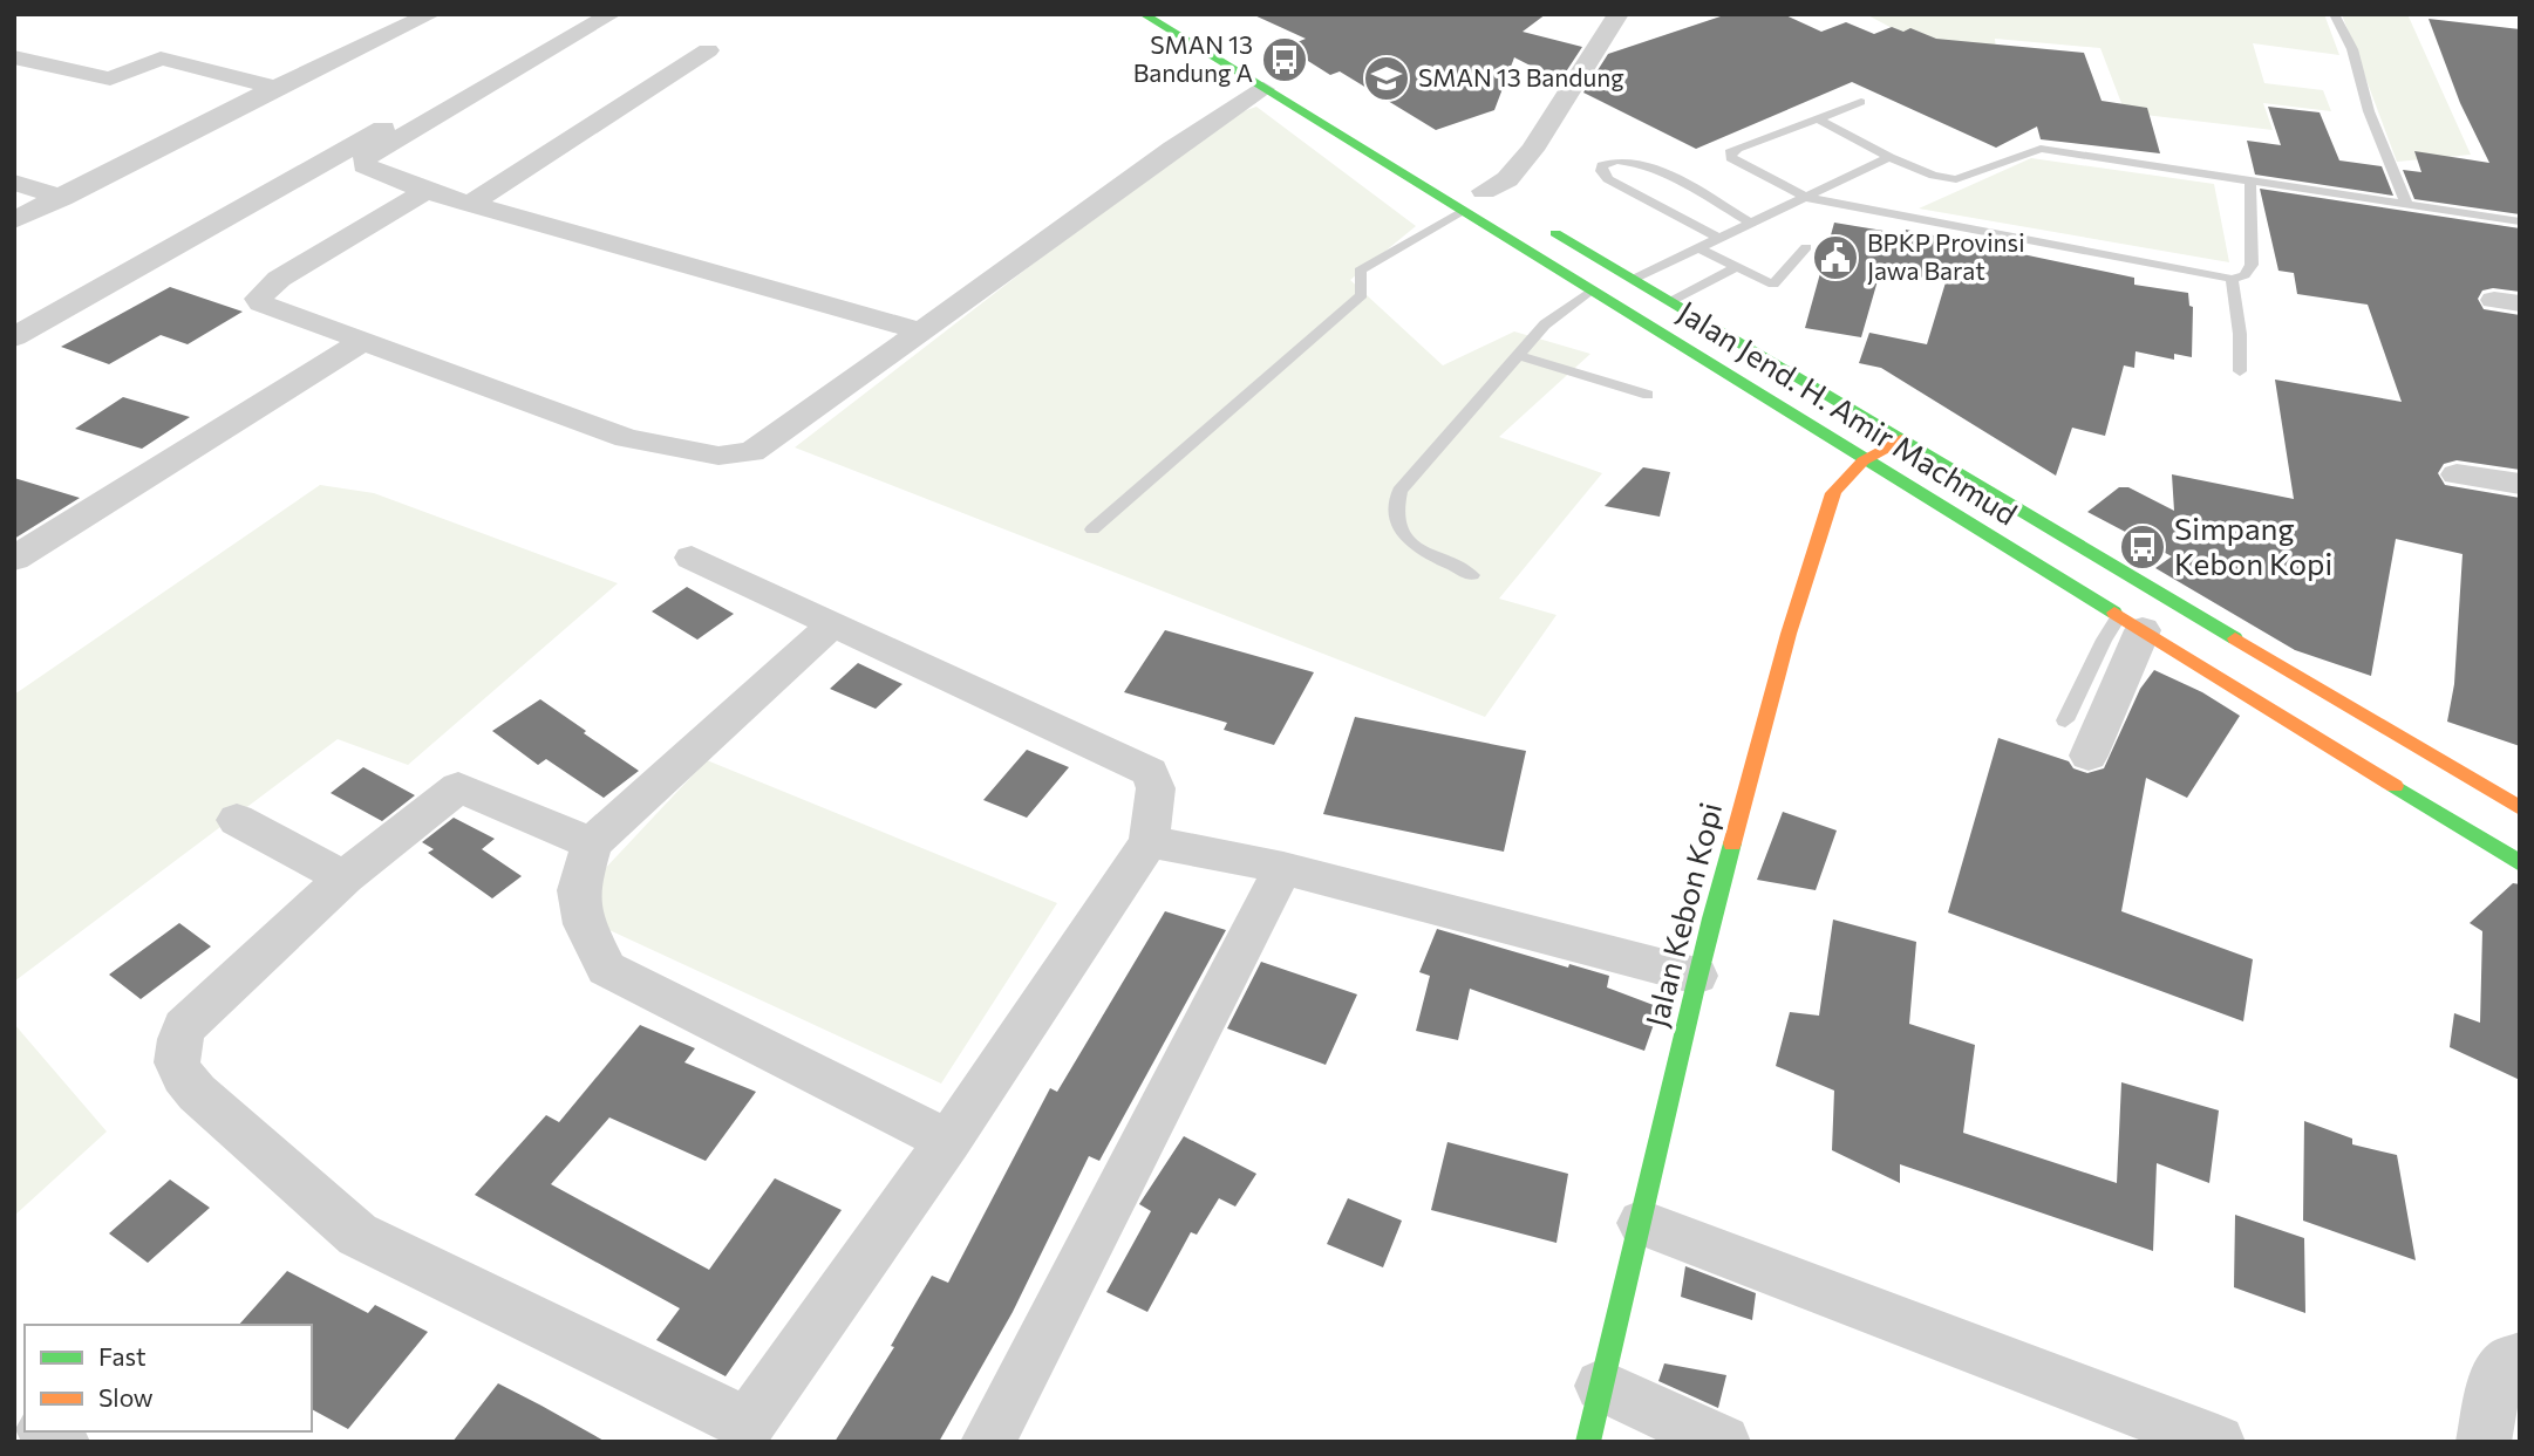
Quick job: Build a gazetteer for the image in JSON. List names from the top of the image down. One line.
{"streets":{"main road":["Jalan Jend. H. Amir Machmud","Jalan Kebon Kopi"]},"crossings":[["Jalan Jend. H. Amir Machmud","Jalan Kebon Kopi"]],"places":{"bus stop":["SMAN 13 Bandung A","Simpang Kebon Kopi"],"school or university":["SMAN 13 Bandung"],"public building":["BPKP Provinsi Jawa Barat"]},"legend":["Fast","Slow"]}
